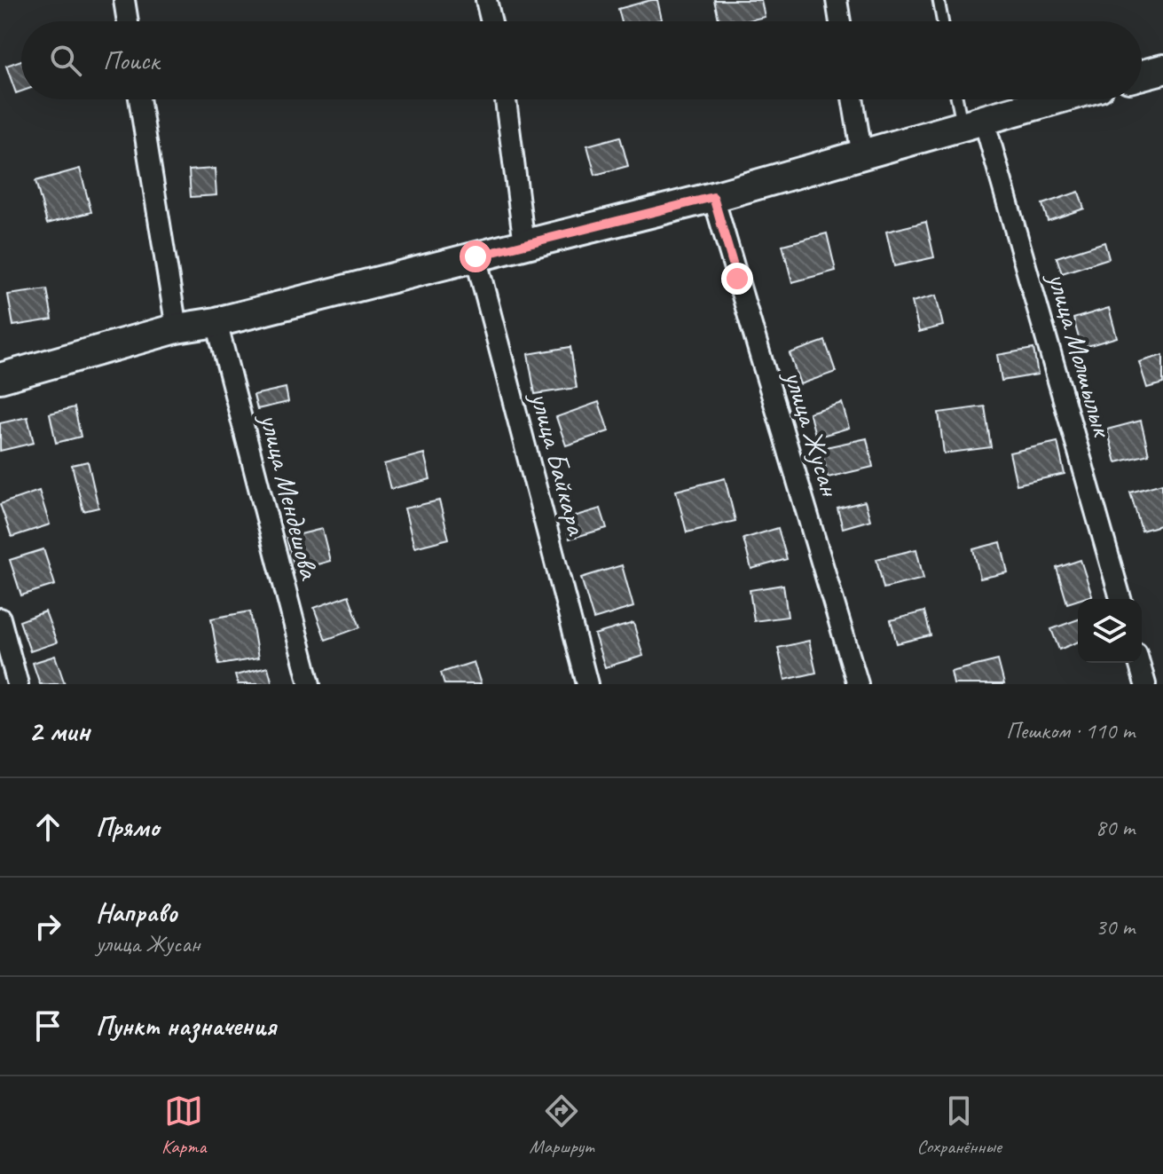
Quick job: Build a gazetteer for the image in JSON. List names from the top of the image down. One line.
{"streets":{"street":["улица Молшылык","улица Жусан","улица Байкара","улица Мендешова"]},"page":{"search":"Поиск","heading":["2 мин","Пешком · 110 m"],"list":[["Прямо","80 m"],["Направо","улица Жусан","30 m"],"Пункт назначения"],"nav":["Карта","Маршрут","Сохранённые"]}}
